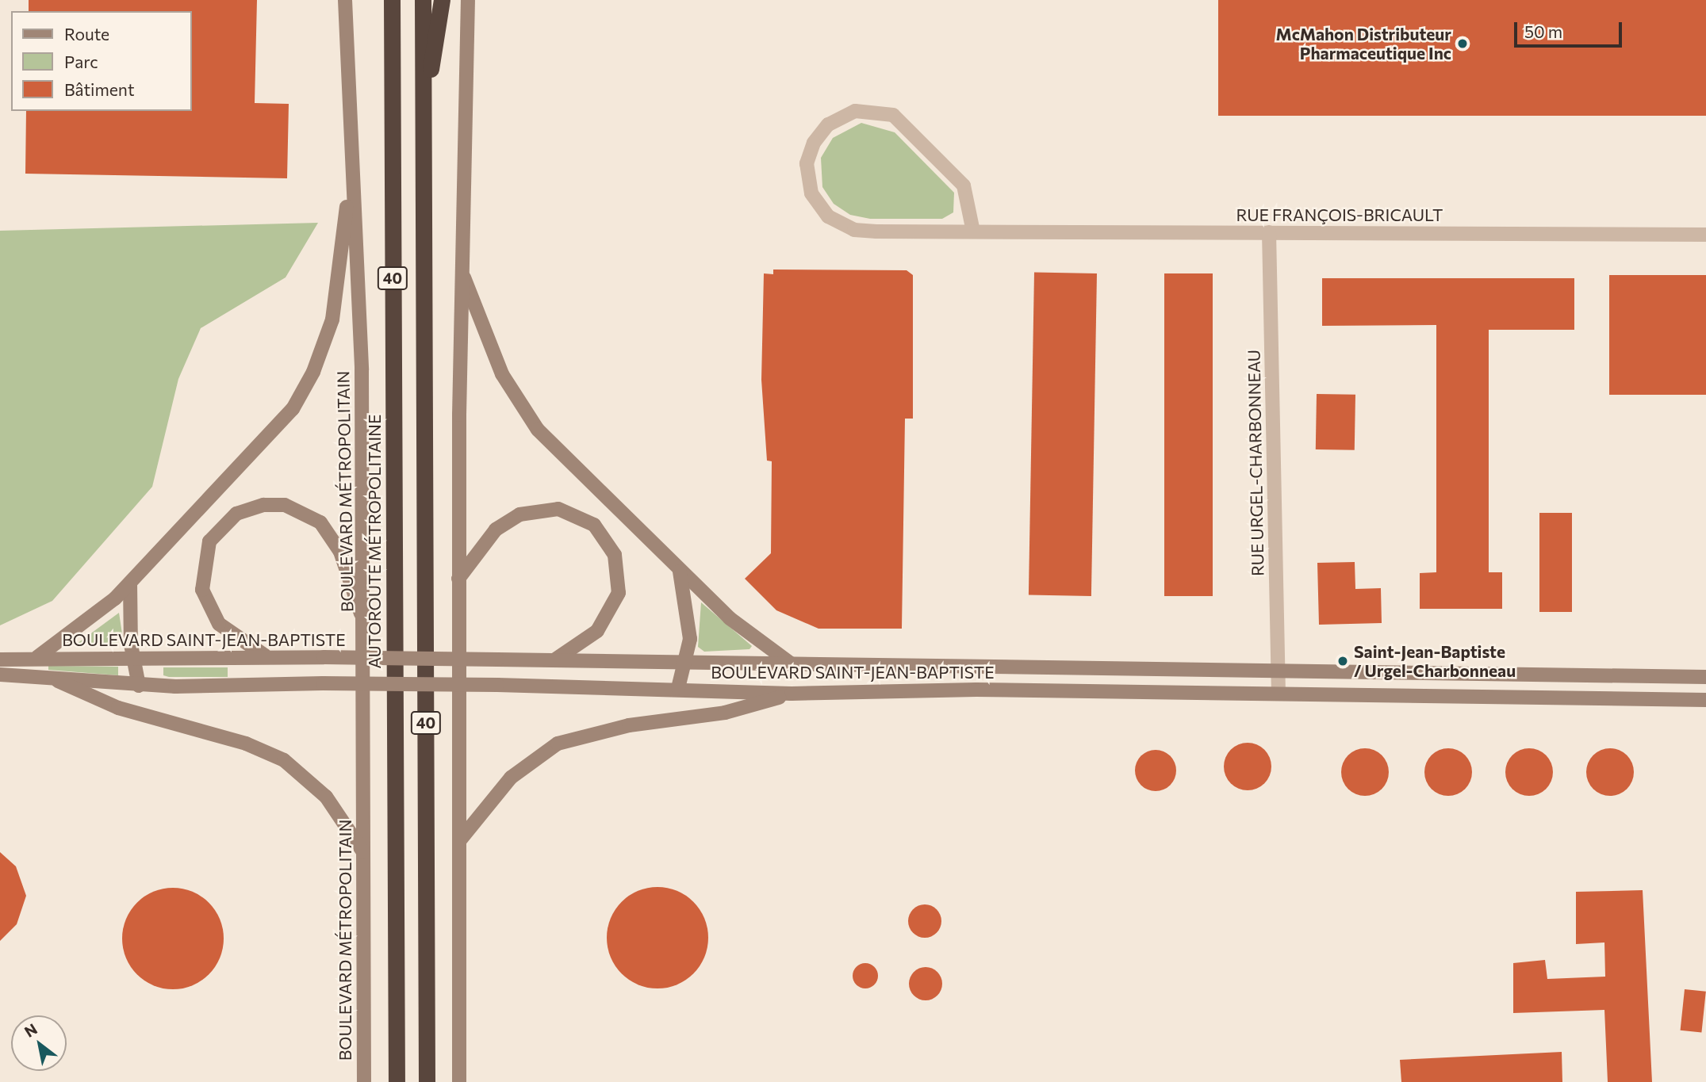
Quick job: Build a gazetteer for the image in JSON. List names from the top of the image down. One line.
{"streets":{"highway":["40","AUTOROUTE MÉTROPOLITAINE"],"main road":["BOULEVARD MÉTROPOLITAIN","BOULEVARD SAINT-JEAN-BAPTISTE"],"street":["RUE FRANÇOIS-BRICAULT","RUE URGEL-CHARBONNEAU"]},"crossings":[["RUE FRANÇOIS-BRICAULT","RUE URGEL-CHARBONNEAU"],["RUE URGEL-CHARBONNEAU","BOULEVARD SAINT-JEAN-BAPTISTE"]],"places":["McMahon Distributeur Pharmaceutique Inc","Saint-Jean-Baptiste / Urgel-Charbonneau"],"legend":["Route","Parc","Bâtiment"],"scale_bar":"50 m","north":"top left"}
